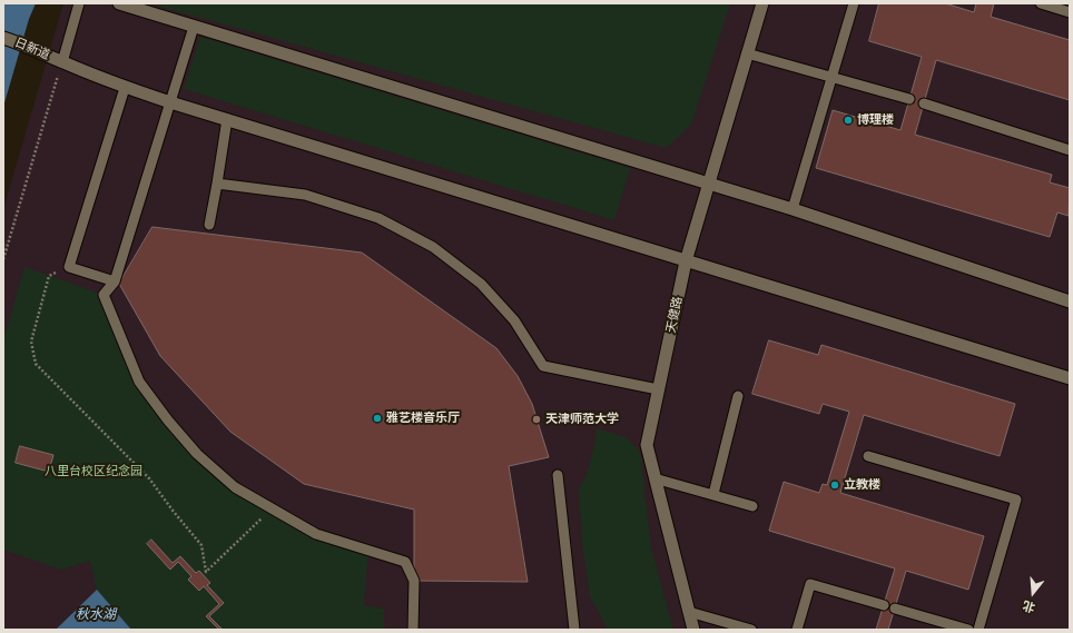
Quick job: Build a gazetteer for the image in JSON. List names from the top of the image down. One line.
{"streets":{"street":["日新道","天健路"]},"crossings":[["日新道","天健路"]],"water":["秋水湖"],"parks":["八里台校区纪念园"],"places":["博理楼","雅艺楼音乐厅","天津师范大学","立教楼"],"north":"bottom"}
